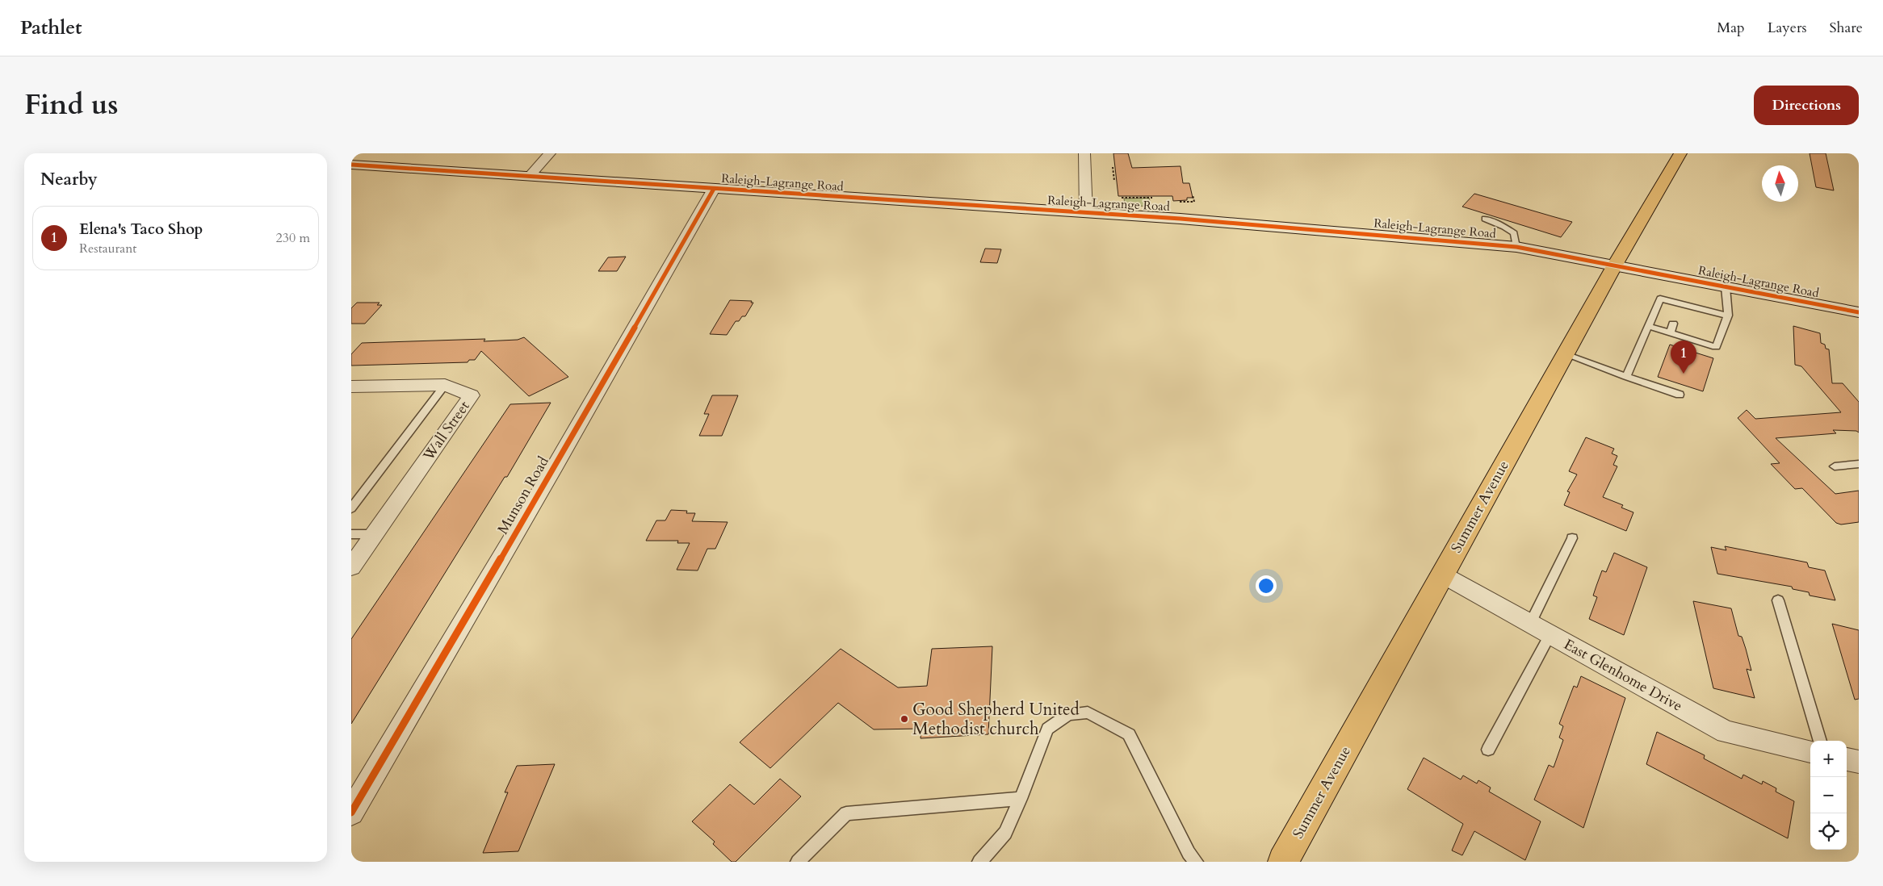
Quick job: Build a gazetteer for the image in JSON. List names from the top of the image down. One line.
{"streets":{"main road":["Raleigh-Lagrange Road","Summer Avenue"],"street":["Wall Street","Munson Road","East Glenhome Drive"]},"crossings":[["Raleigh-Lagrange Road","Munson Road"],["Raleigh-Lagrange Road","Summer Avenue"],["Summer Avenue","East Glenhome Drive"]],"places":["Good Shepherd United Methodist church"],"north":"top","page":{"header":"Pathlet","nav":["Map","Layers","Share"],"title":"Find us","buttons":"Directions","heading":"Nearby","list":[{"mark":"1","name":"Elena's Taco Shop","note":"Restaurant","value":"230 m"}],"pins":"1","map_buttons":["+","−"]}}
